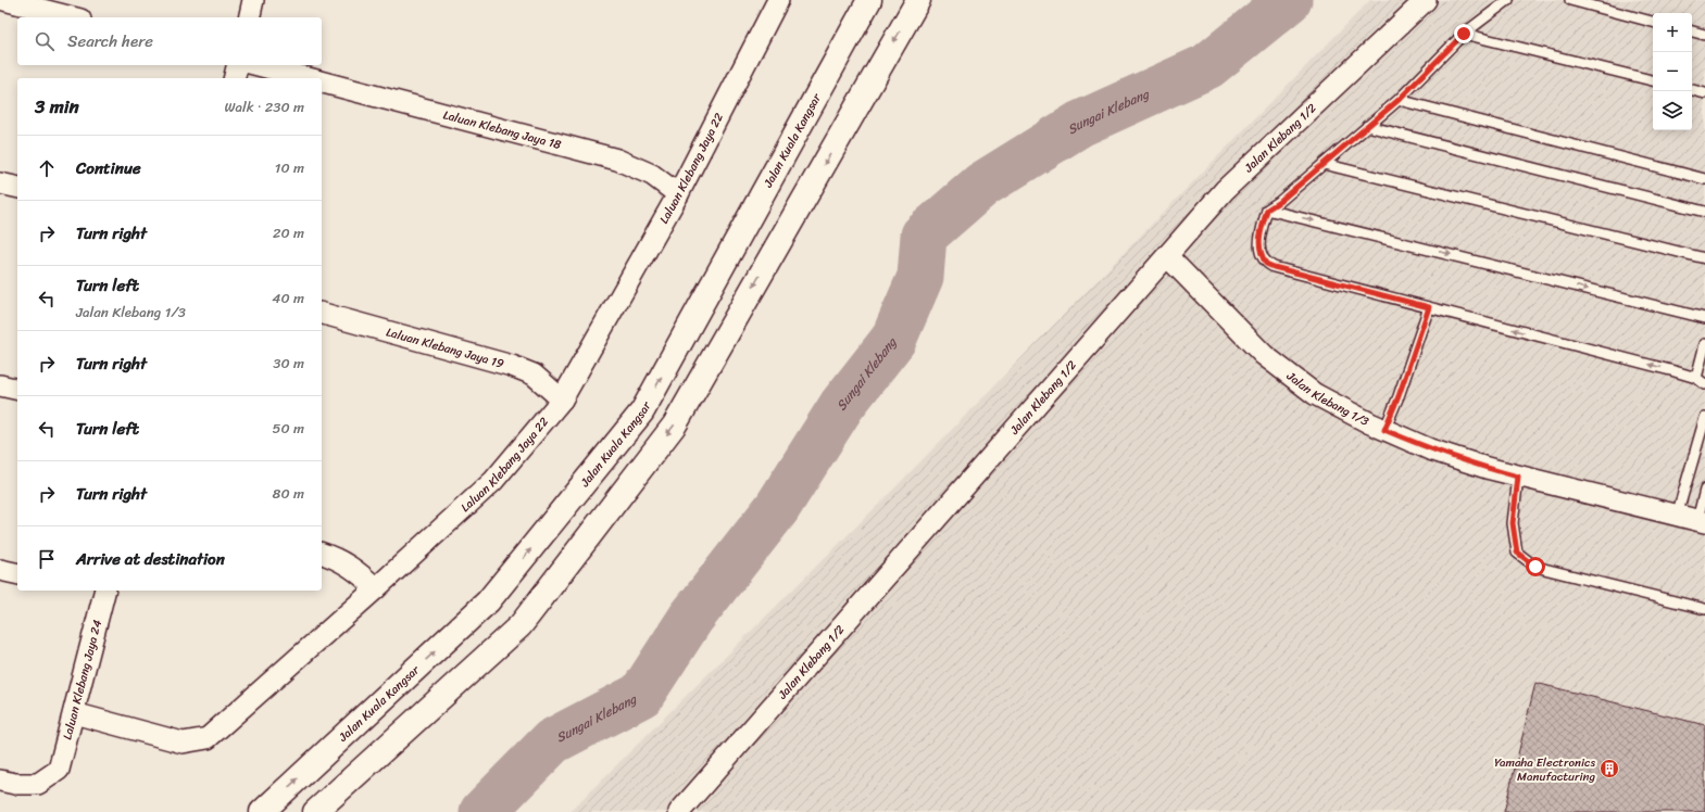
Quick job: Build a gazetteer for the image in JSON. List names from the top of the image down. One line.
{"streets":{"highway":["Jalan Kuala Kangsar"],"street":["Laluan Klebang Jaya 18","Jalan Klebang 1/2","Laluan Klebang Jaya 22","Laluan Klebang Jaya 19","Jalan Klebang 1/3","Laluan Klebang Jaya 24"]},"crossings":[["Laluan Klebang Jaya 18","Laluan Klebang Jaya 22"],["Jalan Klebang 1/2","Jalan Klebang 1/3"],["Laluan Klebang Jaya 22","Laluan Klebang Jaya 19"],["Laluan Klebang Jaya 22","Laluan Klebang Jaya 24"]],"water":["Sungai Klebang"],"places":{"building":["Yamaha Electronics Manufacturing"]},"page":{"map_buttons":["+","−"],"search":"Search here","heading":["3 min","Walk · 230 m"],"list":[["Continue","10 m"],["Turn right","20 m"],["Turn left","Jalan Klebang 1/3","40 m"],["Turn right","30 m"],["Turn left","50 m"],["Turn right","80 m"],"Arrive at destination"]}}
